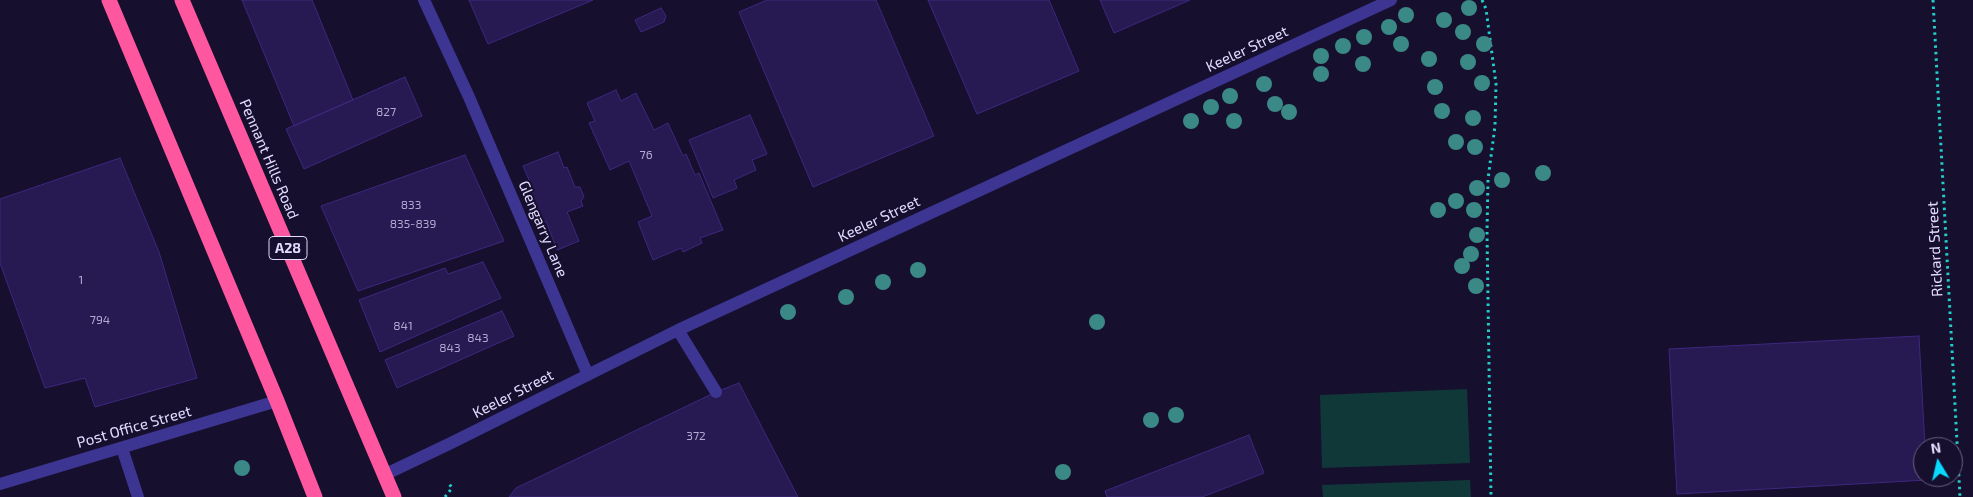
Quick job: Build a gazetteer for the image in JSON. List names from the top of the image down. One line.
{"streets":{"highway":["Pennant Hills Road","A28"],"street":["Keeler Street","Glengarry Lane","Post Office Street"],"path":["Rickard Street"]},"crossings":[["Keeler Street","Pennant Hills Road"],["Keeler Street","Glengarry Lane"]],"house_numbers":["827","76","833","835-839","1","794","841","843","843","372"],"north":"top"}
